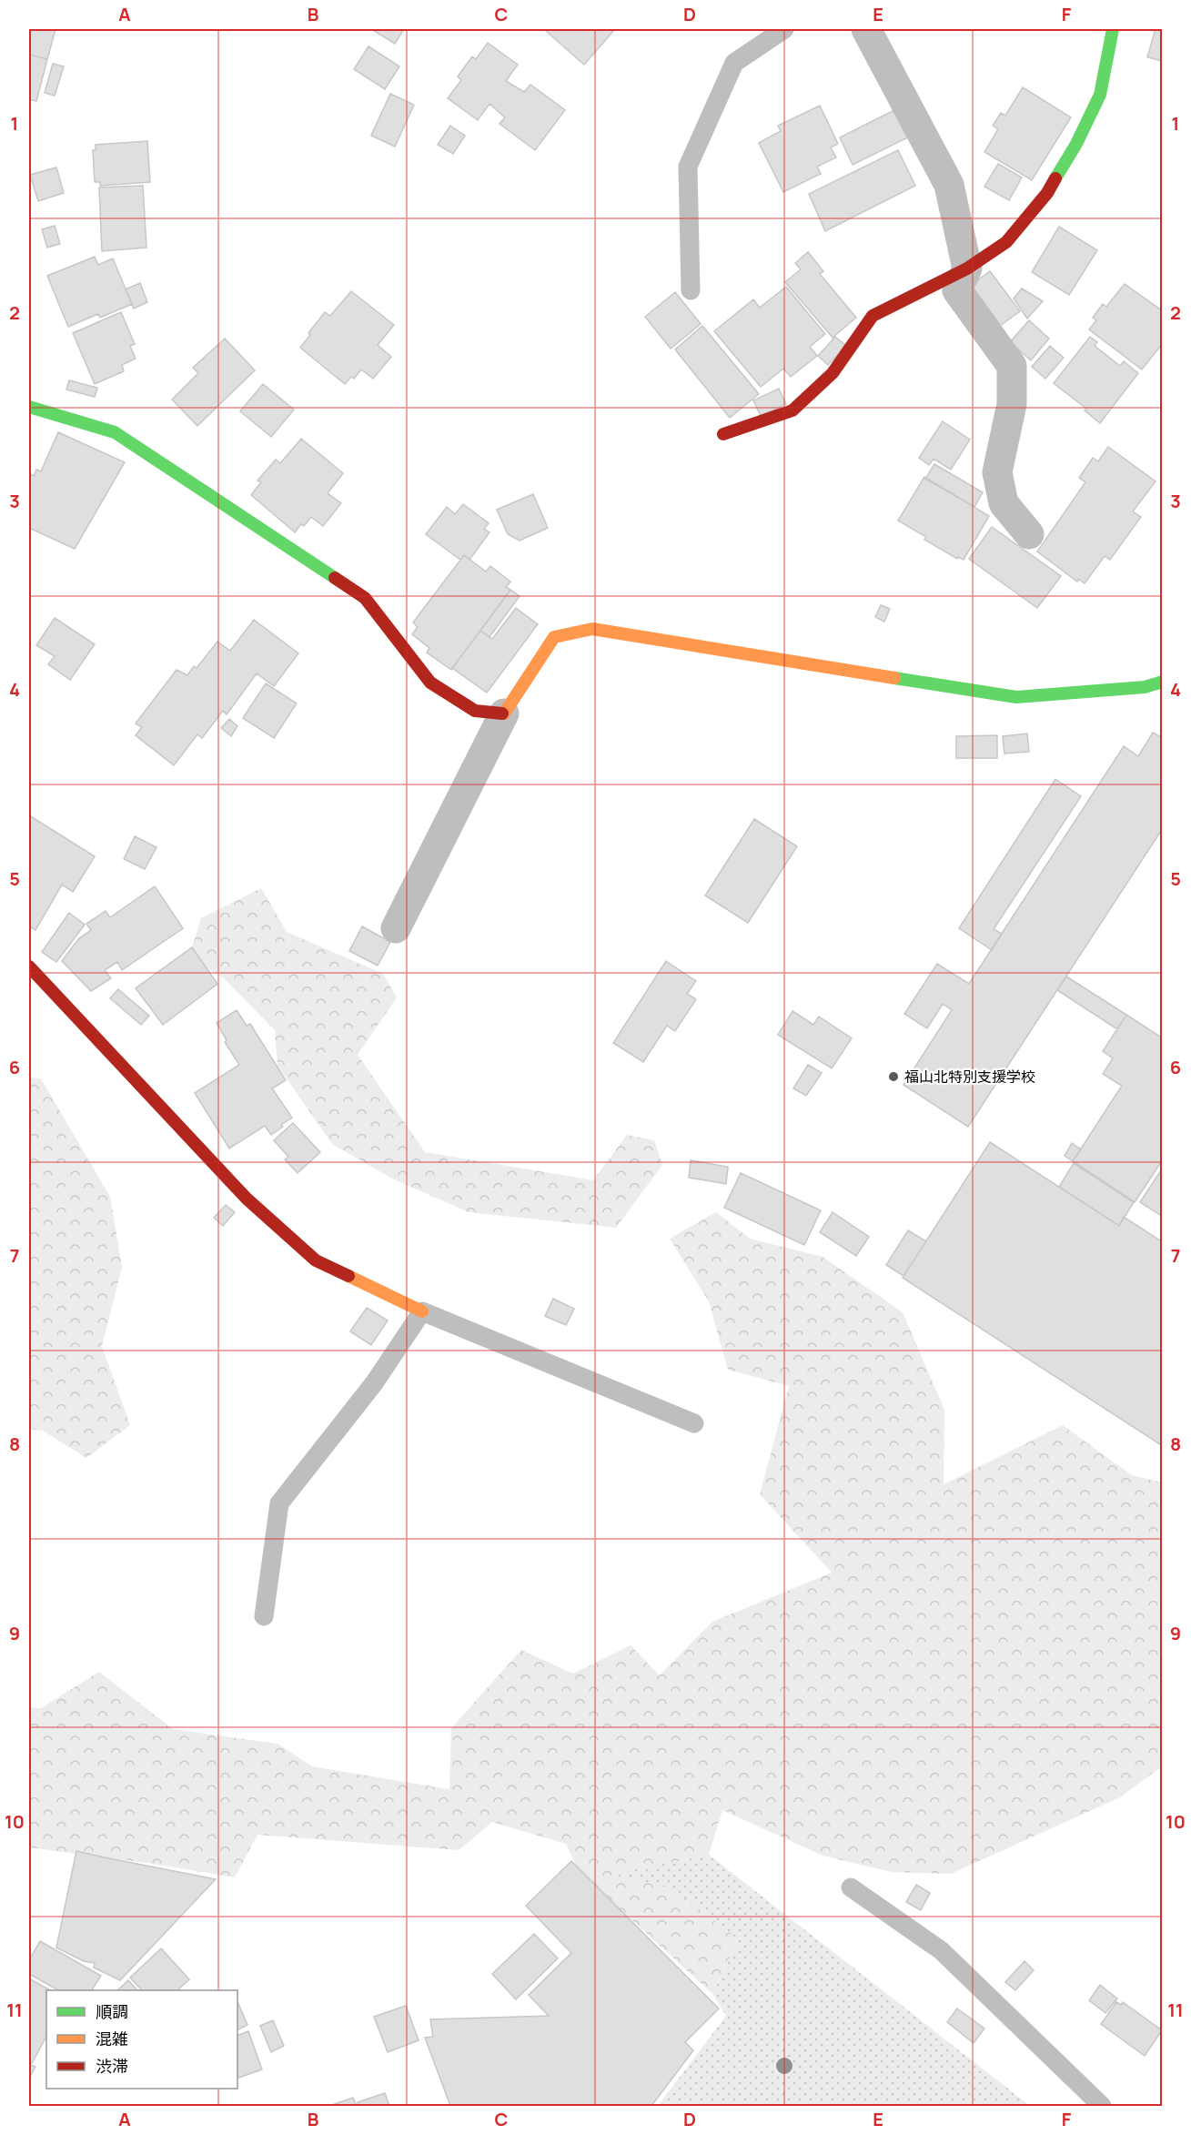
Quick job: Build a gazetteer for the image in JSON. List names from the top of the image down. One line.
{"places":["福山北特別支援学校"],"legend":["順調","混雑","渋滞"],"grid":{"columns":["A","B","C","D","E","F"],"rows":["1","2","3","4","5","6","7","8","9","10","11"]}}
